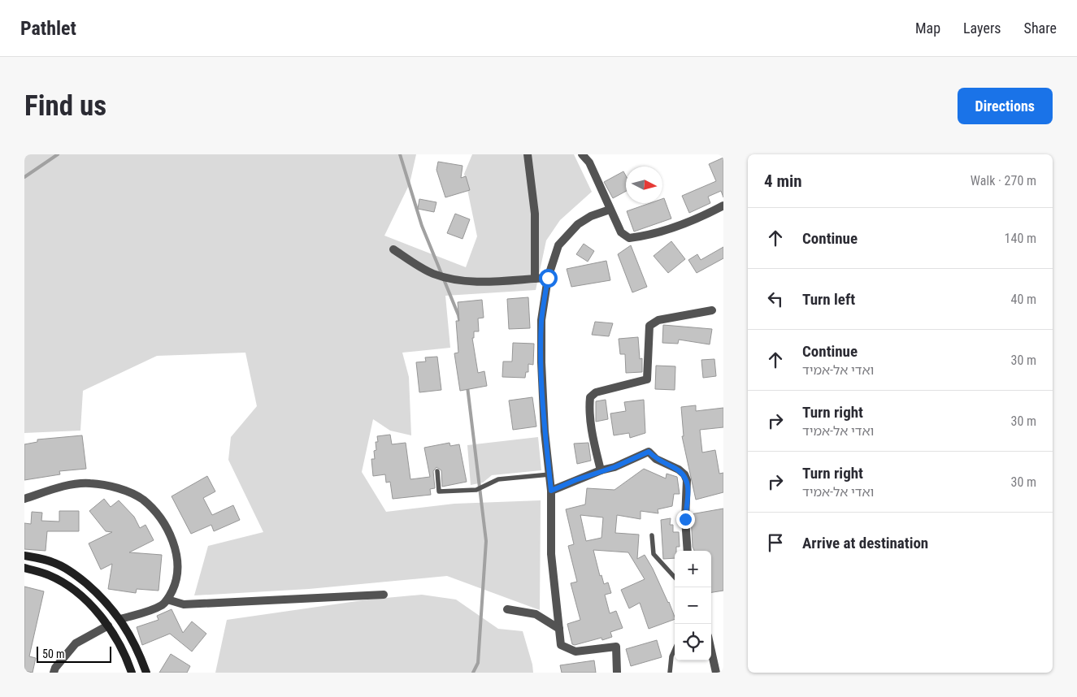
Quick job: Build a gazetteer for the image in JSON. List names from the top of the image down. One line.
{"scale_bar":"50 m","north":"right","page":{"header":"Pathlet","nav":["Map","Layers","Share"],"buttons":"Directions","title":"Find us","heading":["4 min","Walk · 270 m"],"list":[["Continue","140 m"],["Turn left","40 m"],["Continue","ואדי אל-אמיד","30 m"],["Turn right","ואדי אל-אמיד","30 m"],["Turn right","ואדי אל-אמיד","30 m"],"Arrive at destination"],"map_buttons":["+","−"],"scale":"50 m"}}
